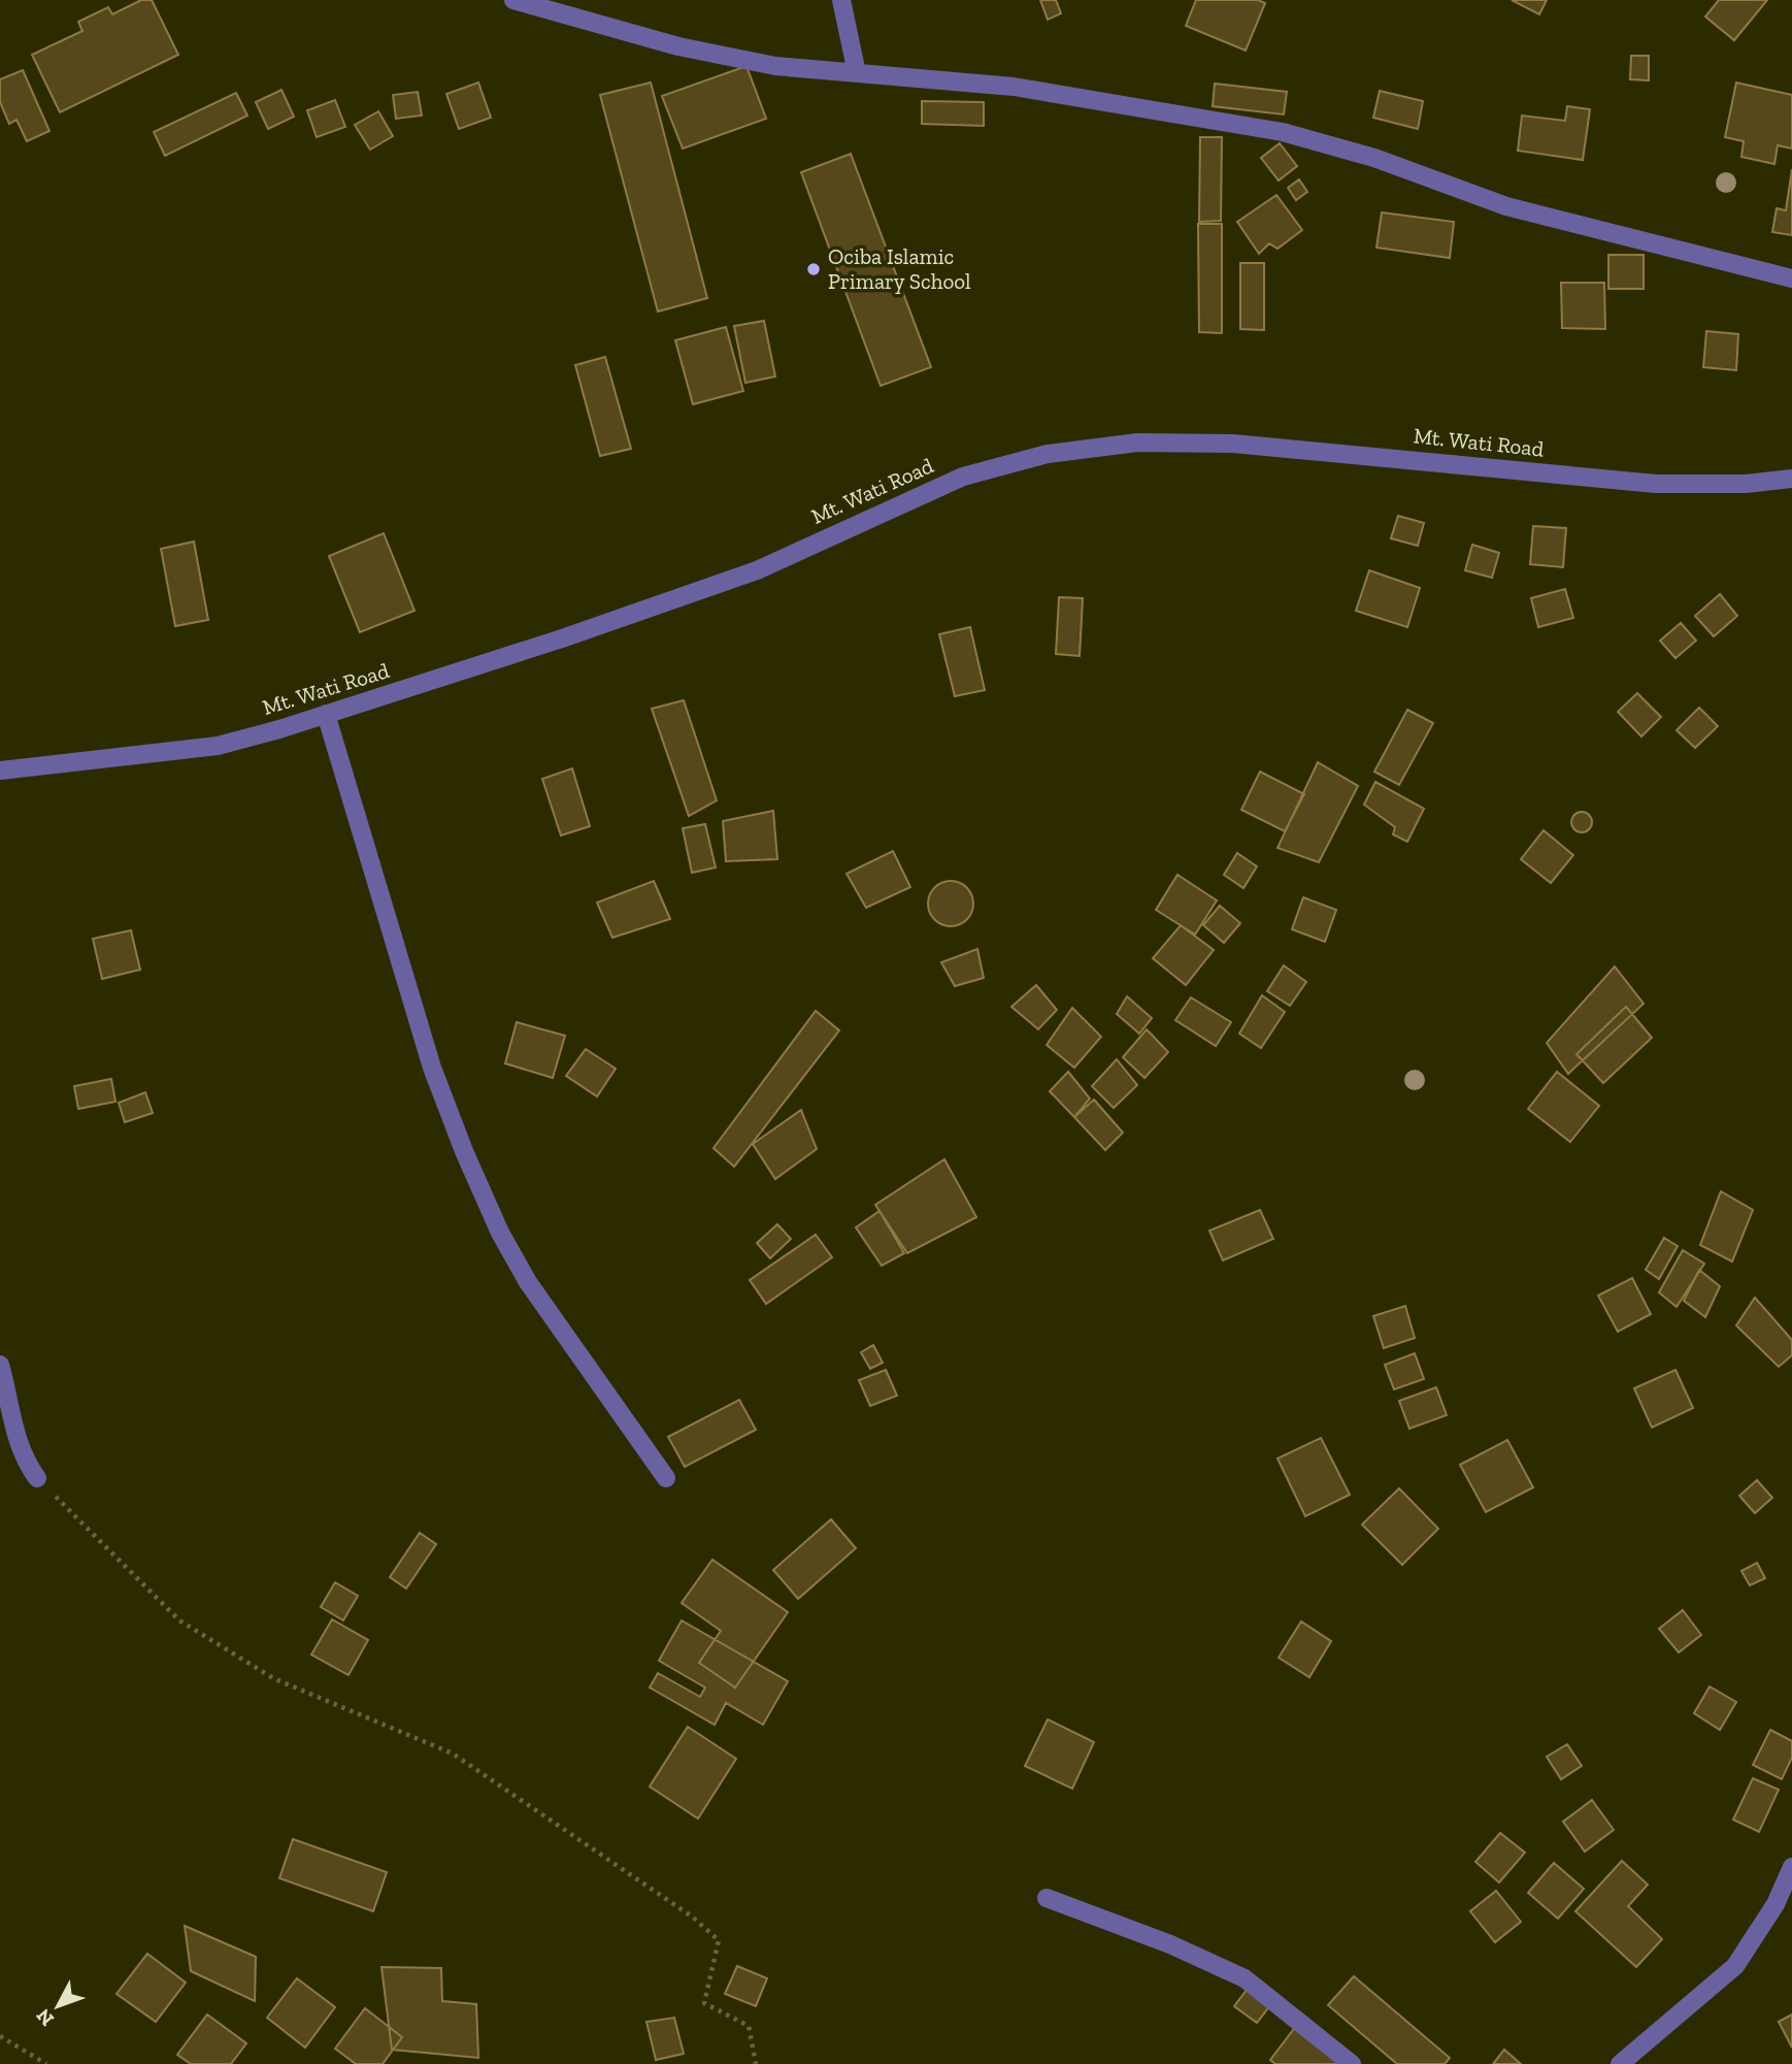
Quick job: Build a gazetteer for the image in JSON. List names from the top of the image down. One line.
{"streets":{"street":["Mt. Wati Road"]},"places":["Ociba Islamic Primary School"],"north":"bottom left"}
